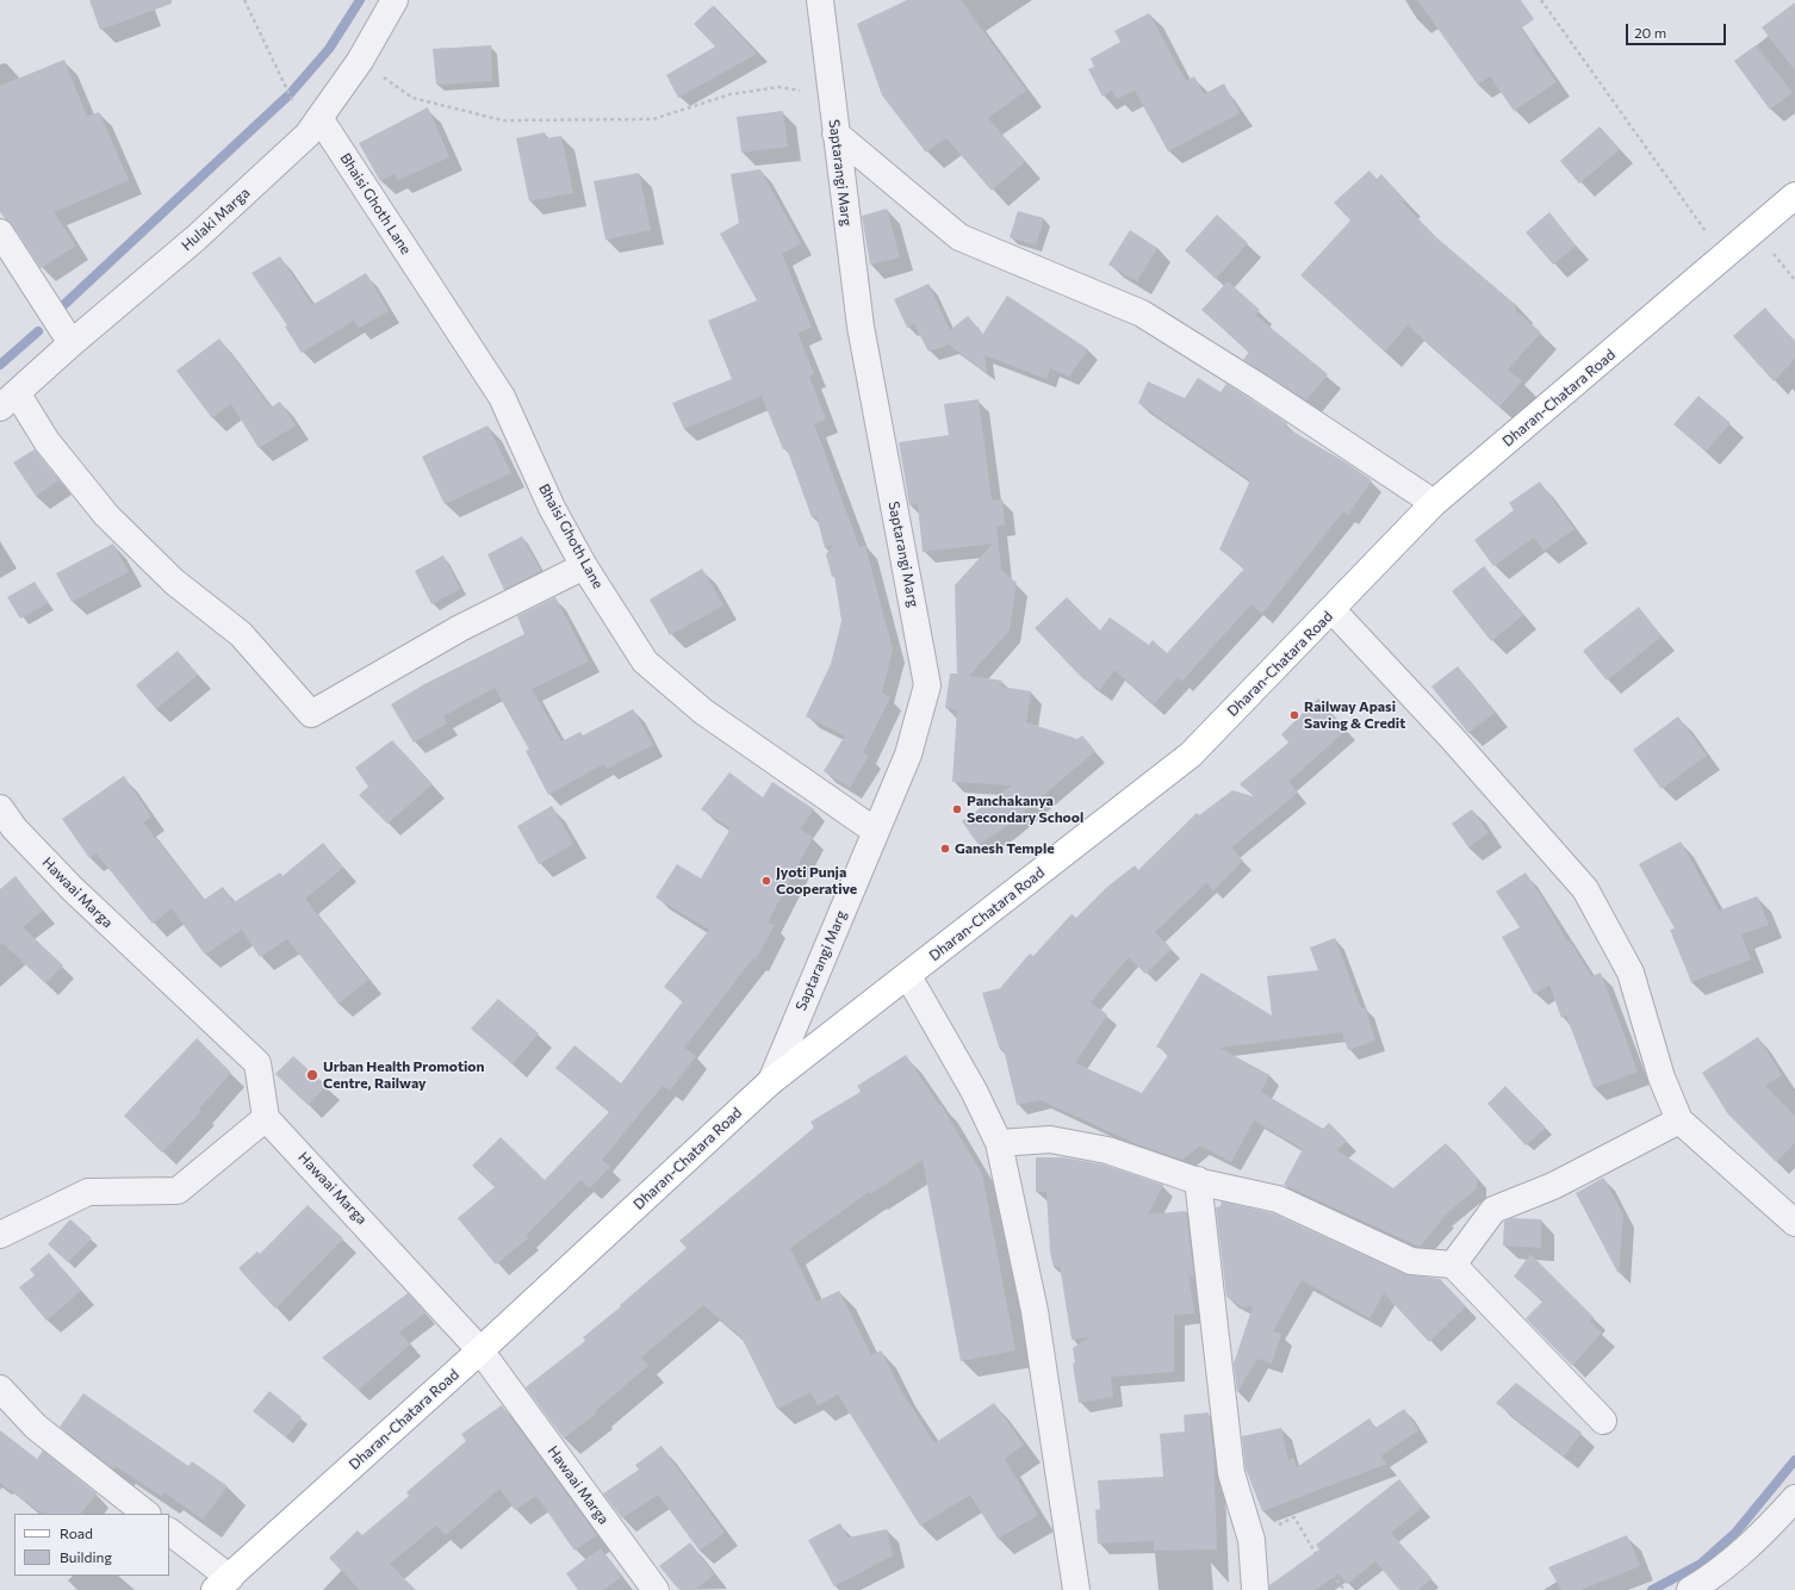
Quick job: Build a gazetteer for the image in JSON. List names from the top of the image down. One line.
{"streets":{"main road":["Dharan-Chatara Road"],"street":["Saptarangi Marg","Bhaisi Ghoth Lane","Hulaki Marga","Hawaai Marga"]},"crossings":[["Saptarangi Marg","Bhaisi Ghoth Lane"],["Saptarangi Marg","Dharan-Chatara Road"],["Bhaisi Ghoth Lane","Hulaki Marga"],["Dharan-Chatara Road","Hawaai Marga"]],"places":["Railway Apasi Saving & Credit","Panchakanya Secondary School","Ganesh Temple","Jyoti Punja Cooperative","Urban Health Promotion Centre, Railway"],"legend":["Road","Building"],"scale_bar":"20 m"}
